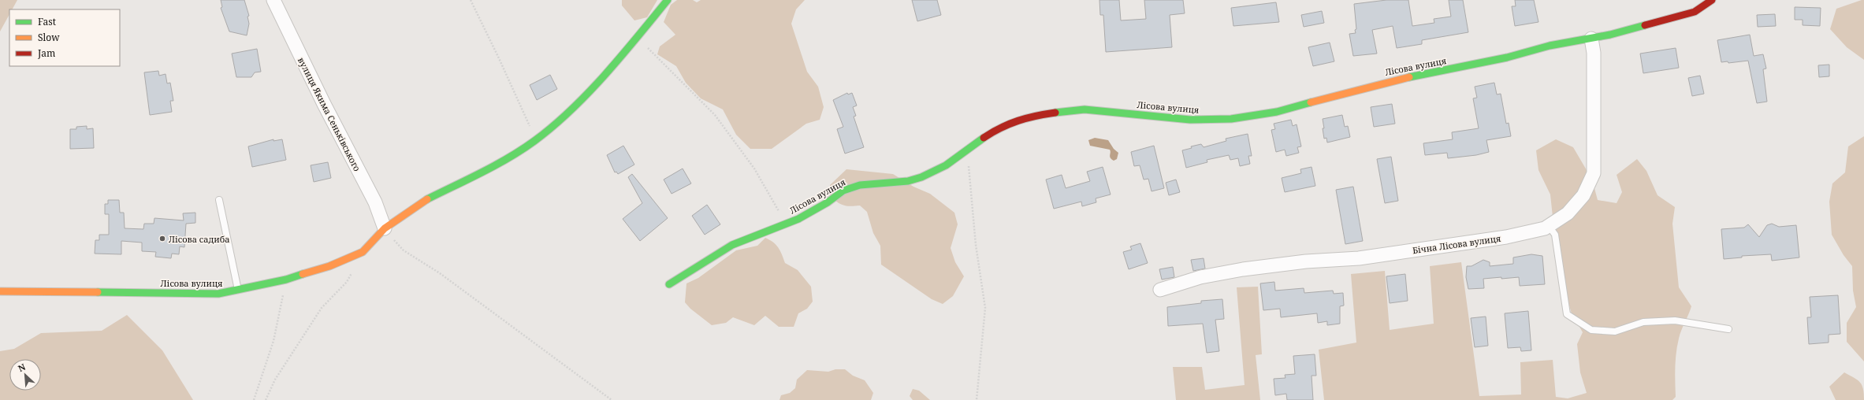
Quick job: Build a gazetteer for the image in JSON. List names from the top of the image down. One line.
{"streets":{"street":["Лісова вулиця","вулиця Якима Сеньківського","Бічна Лісова вулиця"]},"crossings":[["Лісова вулиця","вулиця Якима Сеньківського"],["Лісова вулиця","Бічна Лісова вулиця"]],"places":["Лісова садиба"],"legend":["Fast","Slow","Jam"],"north":"top left"}
